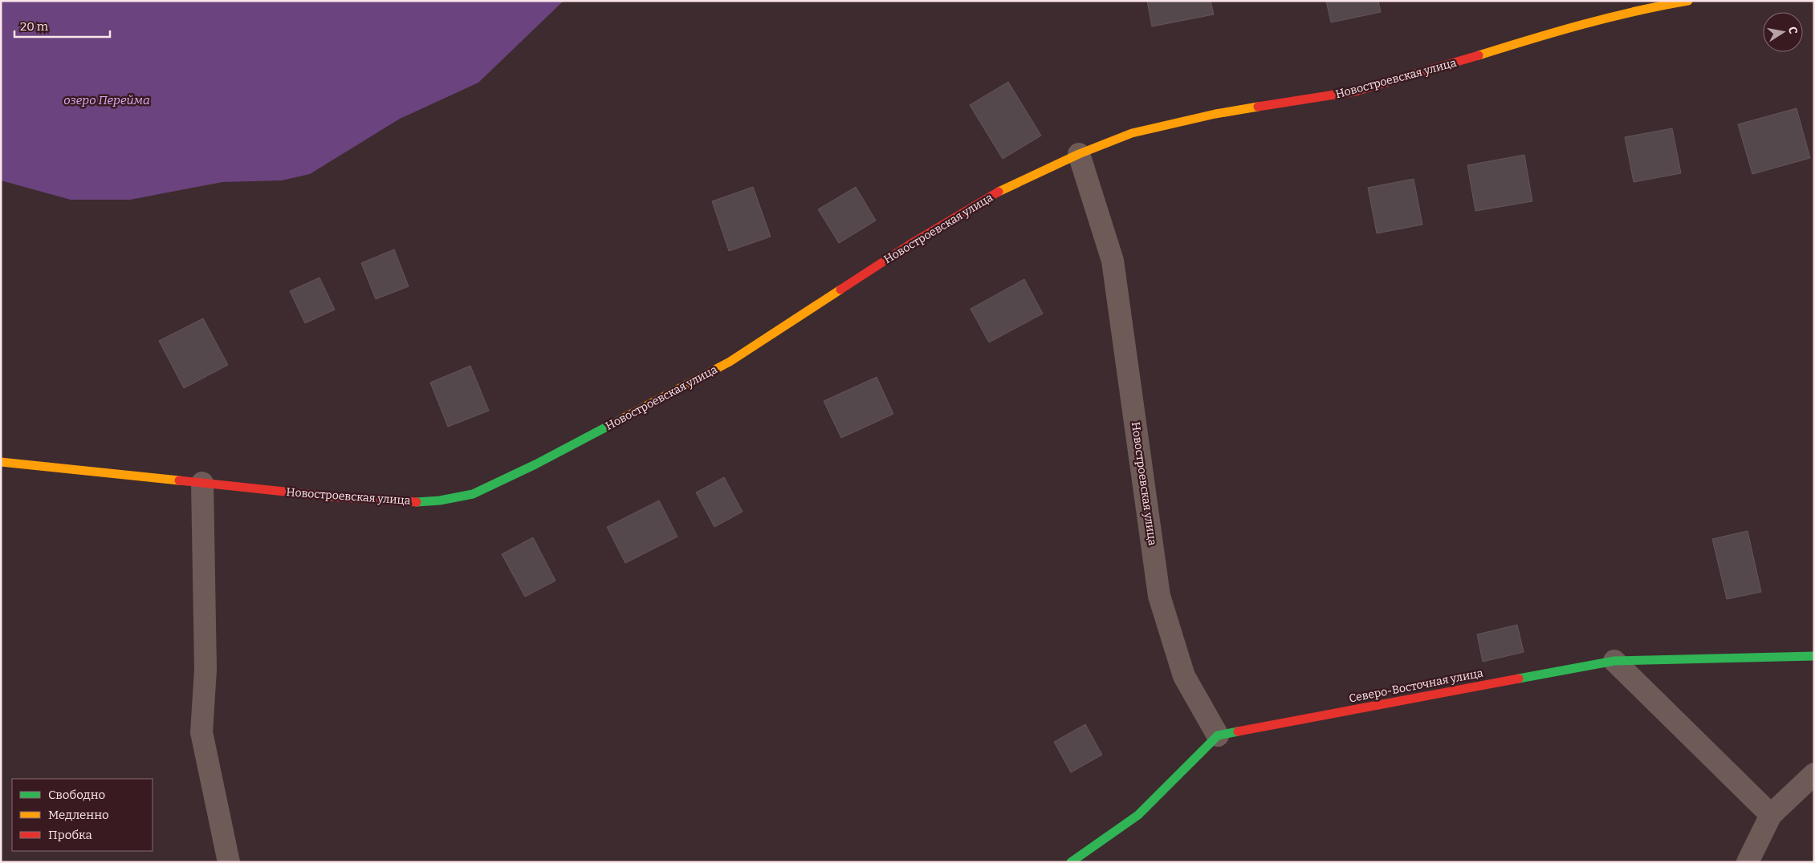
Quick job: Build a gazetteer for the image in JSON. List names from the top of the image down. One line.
{"streets":{"street":["Новостроевская улица","Северо-Восточная улица"]},"crossings":[["Новостроевская улица","Северо-Восточная улица"]],"water":["озеро Перейма"],"legend":["Свободно","Медленно","Пробка"],"scale_bar":"20 m","north":"right"}
